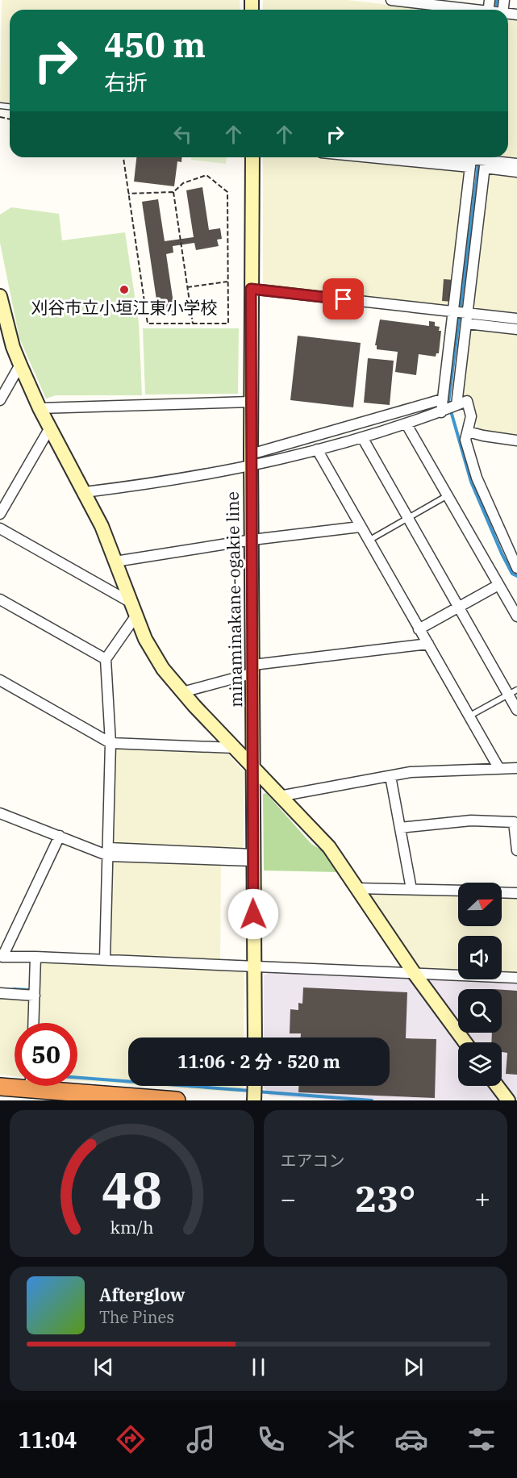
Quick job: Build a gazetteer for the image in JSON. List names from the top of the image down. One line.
{"streets":{"street":["minaminakane-ogakie line"]},"places":["刈谷市立小垣江東小学校"],"north":"right","page":{"turn":["450 m","右折"],"limit":"50","trip":"11:06 · 2 分 · 520 m","tile":"エアコン","heat":["−","23°","+"],"song":["Afterglow","The Pines"],"tabs":"11:04","gauge":["48","km/h"]}}
